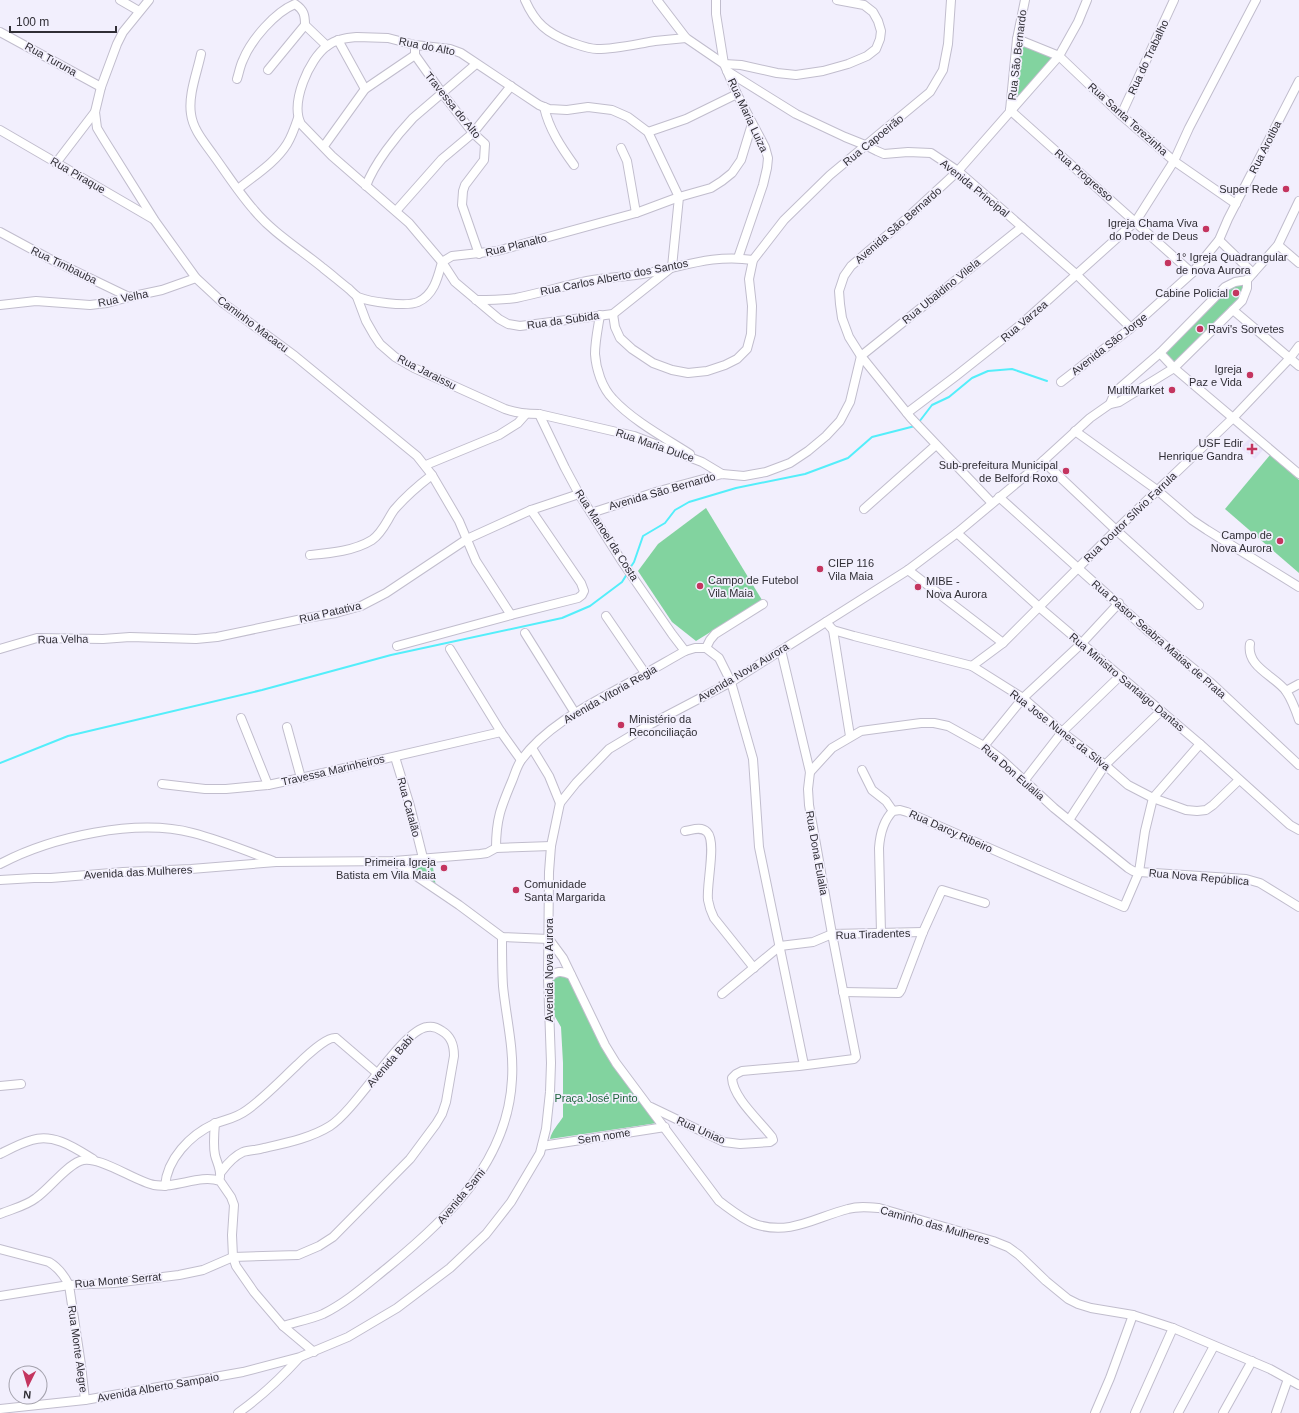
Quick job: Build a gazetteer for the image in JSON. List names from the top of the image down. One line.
{"streets":{"street":["Rua do Alto","Rua São Bernardo","Rua do Trabalho","Rua Turuna","Travessa do Alto","Rua Maria Luiza","Rua Santa Terezinha","Rua Capoeirão","Rua Arotiba","Rua Piraque","Rua Progresso","Avenida Principal","Avenida São Bernardo","Rua Planalto","Rua Timbauba","Rua Carlos Alberto dos Santos","Rua Ubaldino Vilela","Rua Velha","Rua da Subida","Rua Varzea","Caminho Macacu","Avenida São Jorge","Rua Jaraissu","Rua Maria Dulce","Rua Doutor Sílvio Farrula","Rua Manoel da Costa","Rua Patativa","Rua Pastor Seabra Matias de Prata","Avenida Nova Aurora","Rua Ministro Santaigo Dantas","Avenida Vitoria Regia","Rua Jose Nunes da Silva","Travessa Marinheiros","Rua Don Eulalia","Rua Catalão","Rua Darcy Ribeiro","Rua Dona Eulalia","Avenida das Mulheres","Rua Nova República","Rua Tiradentes","Avenida Babi","Rua Uniao","Sem nome","Avenida Sami","Caminho das Mulheres","Rua Monte Serrat","Rua Monte Alegre","Avenida Alberto Sampaio"]},"crossings":[["Rua do Alto","Rua Planalto"],["Rua São Bernardo","Rua Santa Terezinha"],["Rua São Bernardo","Rua Progresso"],["Rua São Bernardo","Avenida São Bernardo"],["Rua do Trabalho","Rua Santa Terezinha"],["Rua Turuna","Caminho Macacu"],["Travessa do Alto","Rua Planalto"],["Rua Maria Luiza","Rua Capoeirão"],["Rua Maria Luiza","Avenida Principal"],["Rua Maria Luiza","Rua Planalto"],["Rua Maria Luiza","Rua Carlos Alberto dos Santos"],["Rua Maria Luiza","Rua da Subida"],["Rua Santa Terezinha","Rua Arotiba"],["Rua Santa Terezinha","Avenida São Bernardo"],["Rua Santa Terezinha","Rua Varzea"],["Rua Capoeirão","Avenida Principal"],["Rua Capoeirão","Rua Carlos Alberto dos Santos"],["Rua Capoeirão","Rua da Subida"],["Rua Arotiba","Rua Progresso"],["Rua Arotiba","Avenida São Jorge"],["Rua Piraque","Caminho Macacu"],["Rua Progresso","Avenida São Bernardo"],["Rua Progresso","Rua Varzea"],["Rua Progresso","Avenida São Jorge"],["Avenida Principal","Avenida São Bernardo"],["Avenida Principal","Rua Ubaldino Vilela"],["Avenida Principal","Rua Varzea"],["Avenida Principal","Avenida São Jorge"],["Avenida São Bernardo","Rua Ubaldino Vilela"],["Avenida São Bernardo","Rua Varzea"],["Avenida São Bernardo","Rua Maria Dulce"],["Avenida São Bernardo","Rua Manoel da Costa"],["Avenida São Bernardo","Rua Pastor Seabra Matias de Prata"],["Avenida São Bernardo","Avenida Nova Aurora"],["Rua Planalto","Rua da Subida"],["Rua Timbauba","Rua Velha"],["Rua Carlos Alberto dos Santos","Rua da Subida"],["Rua Velha","Caminho Macacu"],["Rua Velha","Rua Patativa"],["Caminho Macacu","Rua Patativa"],["Rua Jaraissu","Rua Maria Dulce"],["Rua Jaraissu","Rua Manoel da Costa"],["Rua Maria Dulce","Rua Manoel da Costa"],["Rua Doutor Sílvio Farrula","Rua Pastor Seabra Matias de Prata"],["Rua Doutor Sílvio Farrula","Rua Ministro Santaigo Dantas"],["Rua Doutor Sílvio Farrula","Rua Jose Nunes da Silva"],["Rua Manoel da Costa","Rua Patativa"],["Rua Manoel da Costa","Avenida Vitoria Regia"],["Rua Pastor Seabra Matias de Prata","Avenida Nova Aurora"],["Avenida Nova Aurora","Rua Ministro Santaigo Dantas"],["Avenida Nova Aurora","Rua Dona Eulalia"],["Avenida Nova Aurora","Avenida das Mulheres"],["Avenida Nova Aurora","Sem nome"],["Avenida Nova Aurora","Caminho das Mulheres"],["Avenida Nova Aurora","Avenida Alberto Sampaio"],["Rua Ministro Santaigo Dantas","Rua Jose Nunes da Silva"],["Avenida Vitoria Regia","Avenida das Mulheres"],["Travessa Marinheiros","Rua Catalão"],["Rua Don Eulalia","Rua Darcy Ribeiro"],["Rua Don Eulalia","Rua Dona Eulalia"],["Rua Don Eulalia","Rua Nova República"],["Rua Catalão","Avenida das Mulheres"],["Rua Darcy Ribeiro","Rua Nova República"],["Rua Darcy Ribeiro","Rua Tiradentes"],["Rua Dona Eulalia","Rua Tiradentes"],["Rua Dona Eulalia","Rua Uniao"],["Avenida Babi","Rua Monte Serrat"],["Rua Uniao","Caminho das Mulheres"],["Sem nome","Caminho das Mulheres"],["Rua Monte Serrat","Rua Monte Alegre"],["Rua Monte Alegre","Avenida Alberto Sampaio"]],"parks":["Praça José Pinto"],"places":{"other":["Super Rede","Igreja Chama Viva do Poder de Deus","1° Igreja Quadrangular de nova Aurora","Cabine Policial","Ravi's Sorvetes","Igreja Paz e Vida","MultiMarket","Sub-prefeitura Municipal de Belford Roxo","Campo de Nova Aurora","CIEP 116 Vila Maia","Campo de Futebol Vila Maia","MIBE - Nova Aurora","Ministério da Reconciliação","Primeira Igreja Batista em Vila Maia","Comunidade Santa Margarida"],"health":["USF Edir Henrique Gandra"]},"scale_bar":"100 m","north":"bottom"}
